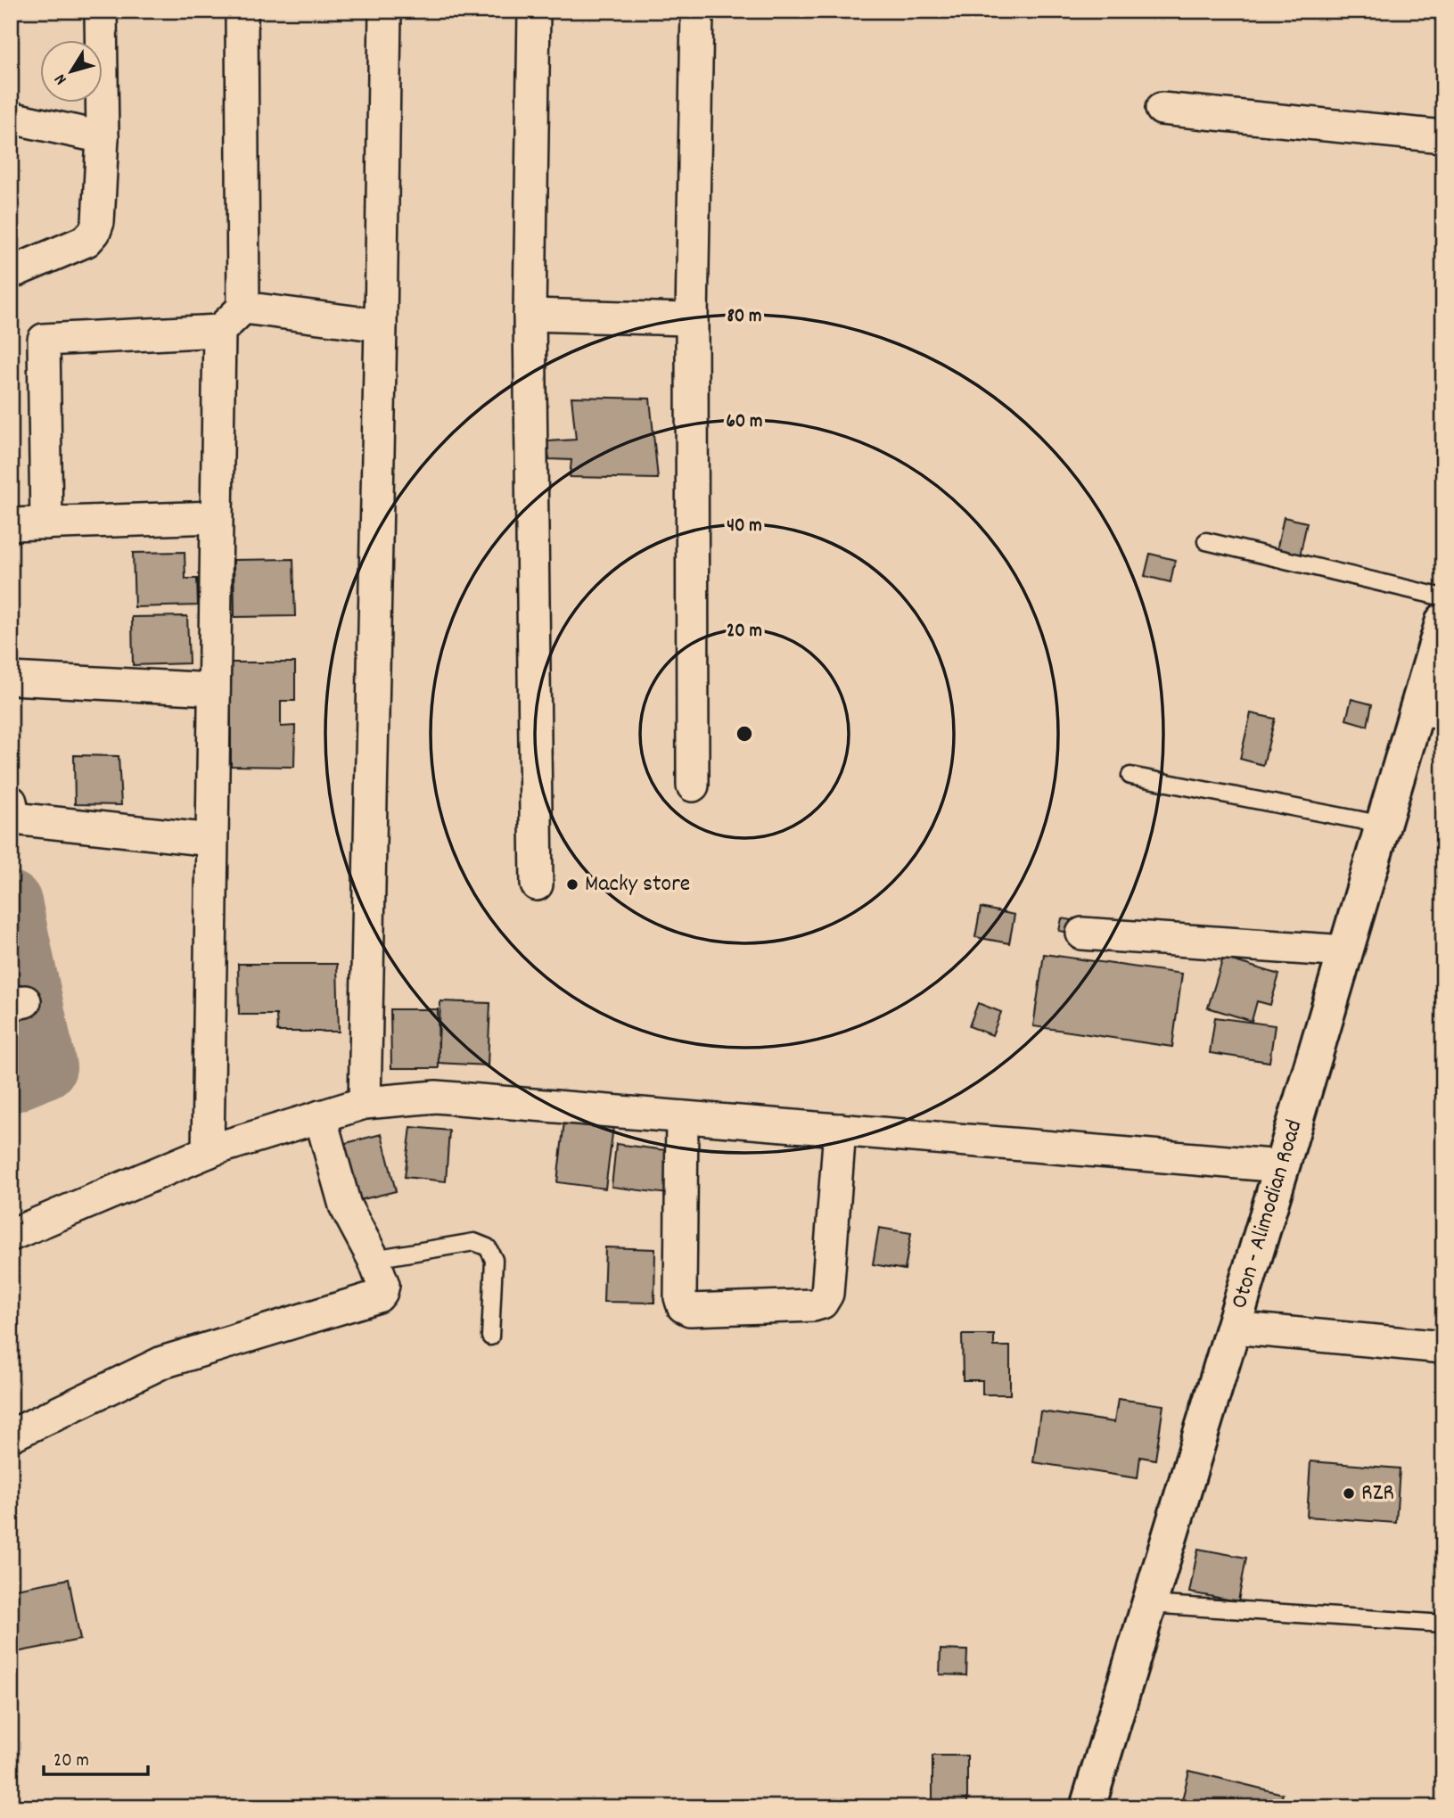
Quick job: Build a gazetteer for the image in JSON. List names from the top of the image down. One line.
{"streets":{"main road":["Oton - Alimodian Road"]},"places":["Macky store","RZR"],"scale_bar":"20 m","north":"bottom left","rings":["80 m","60 m","40 m","20 m"]}
